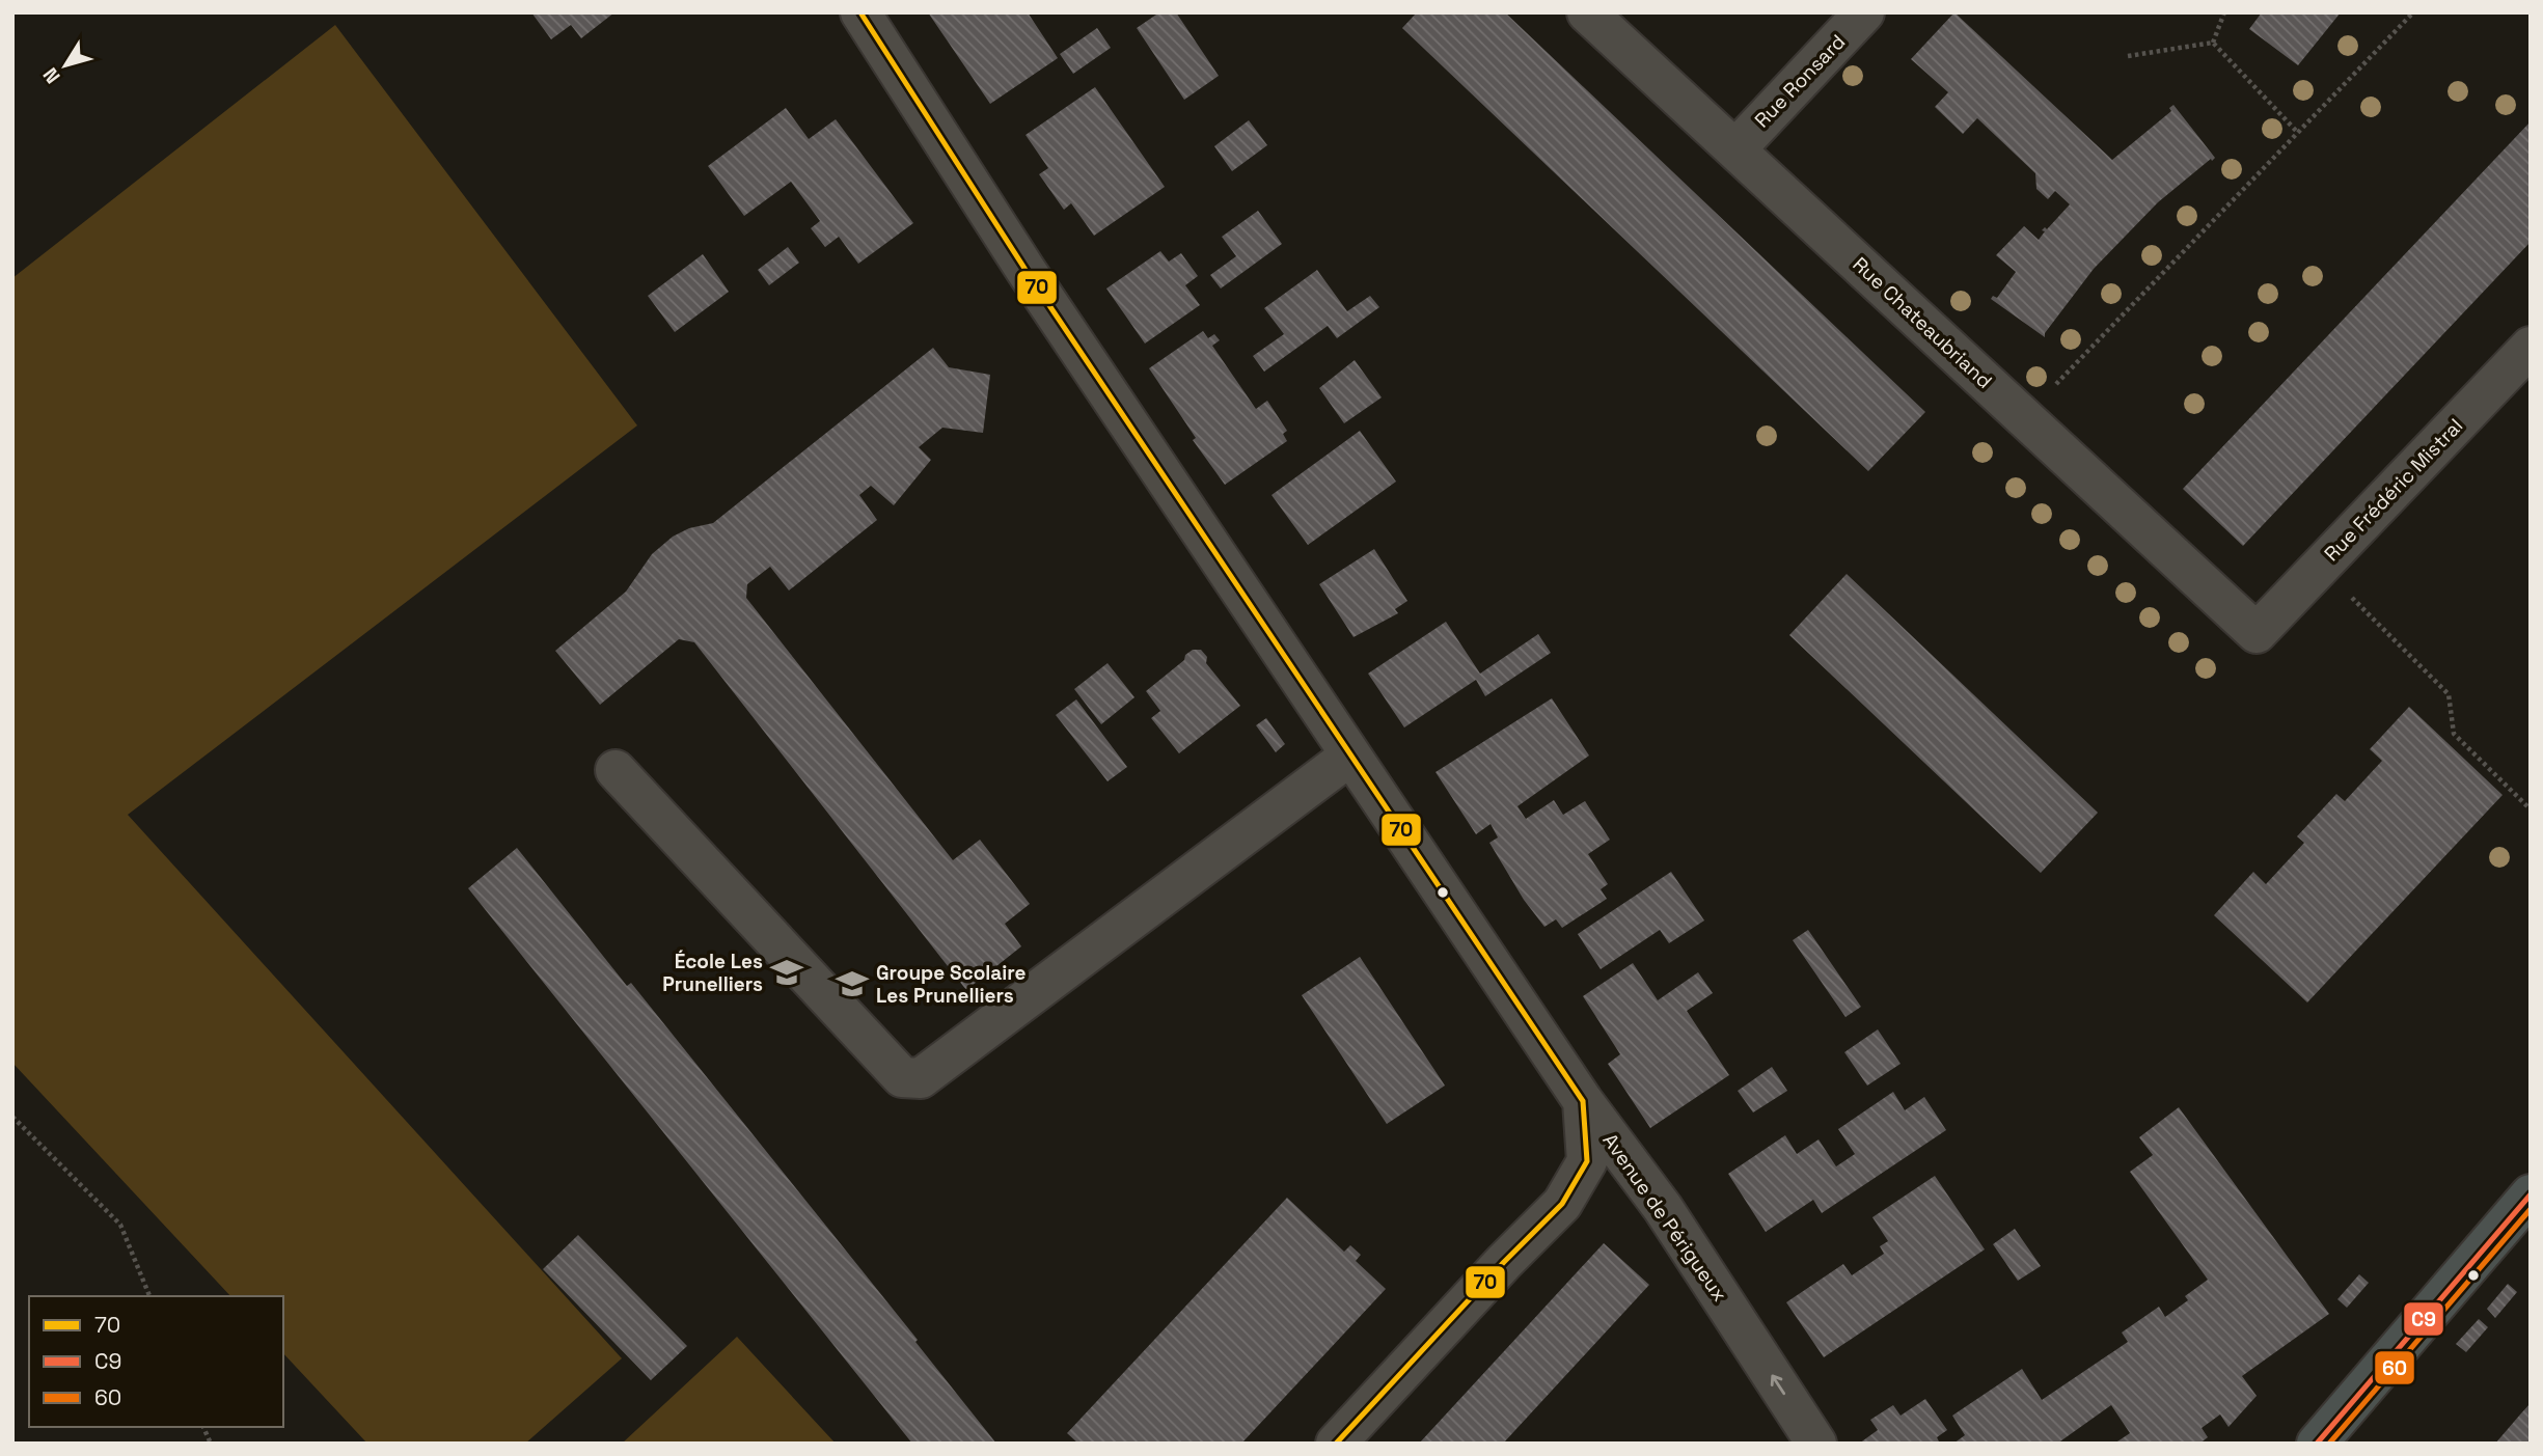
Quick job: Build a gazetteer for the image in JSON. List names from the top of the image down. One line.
{"streets":{"street":["Rue Ronsard","Rue Chateaubriand","Rue Frédéric Mistral","Avenue de Périgueux"]},"crossings":[["Rue Ronsard","Rue Chateaubriand"],["Rue Chateaubriand","Rue Frédéric Mistral"]],"places":{"school or university":["École Les Prunelliers","Groupe Scolaire Les Prunelliers"]},"lines":["transit line 70","transit line C9","transit line 60"],"legend":["70","C9","60"],"north":"bottom left"}
